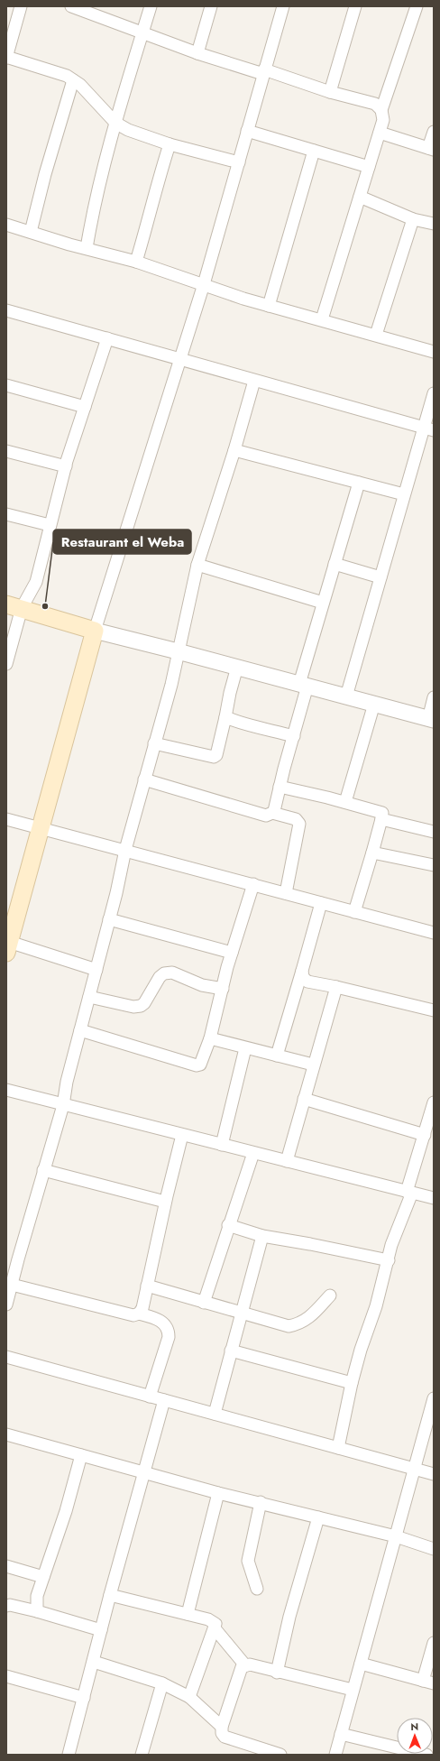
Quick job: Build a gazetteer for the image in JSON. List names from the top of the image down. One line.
{"places":["Restaurant el Weba"],"north":"top"}
